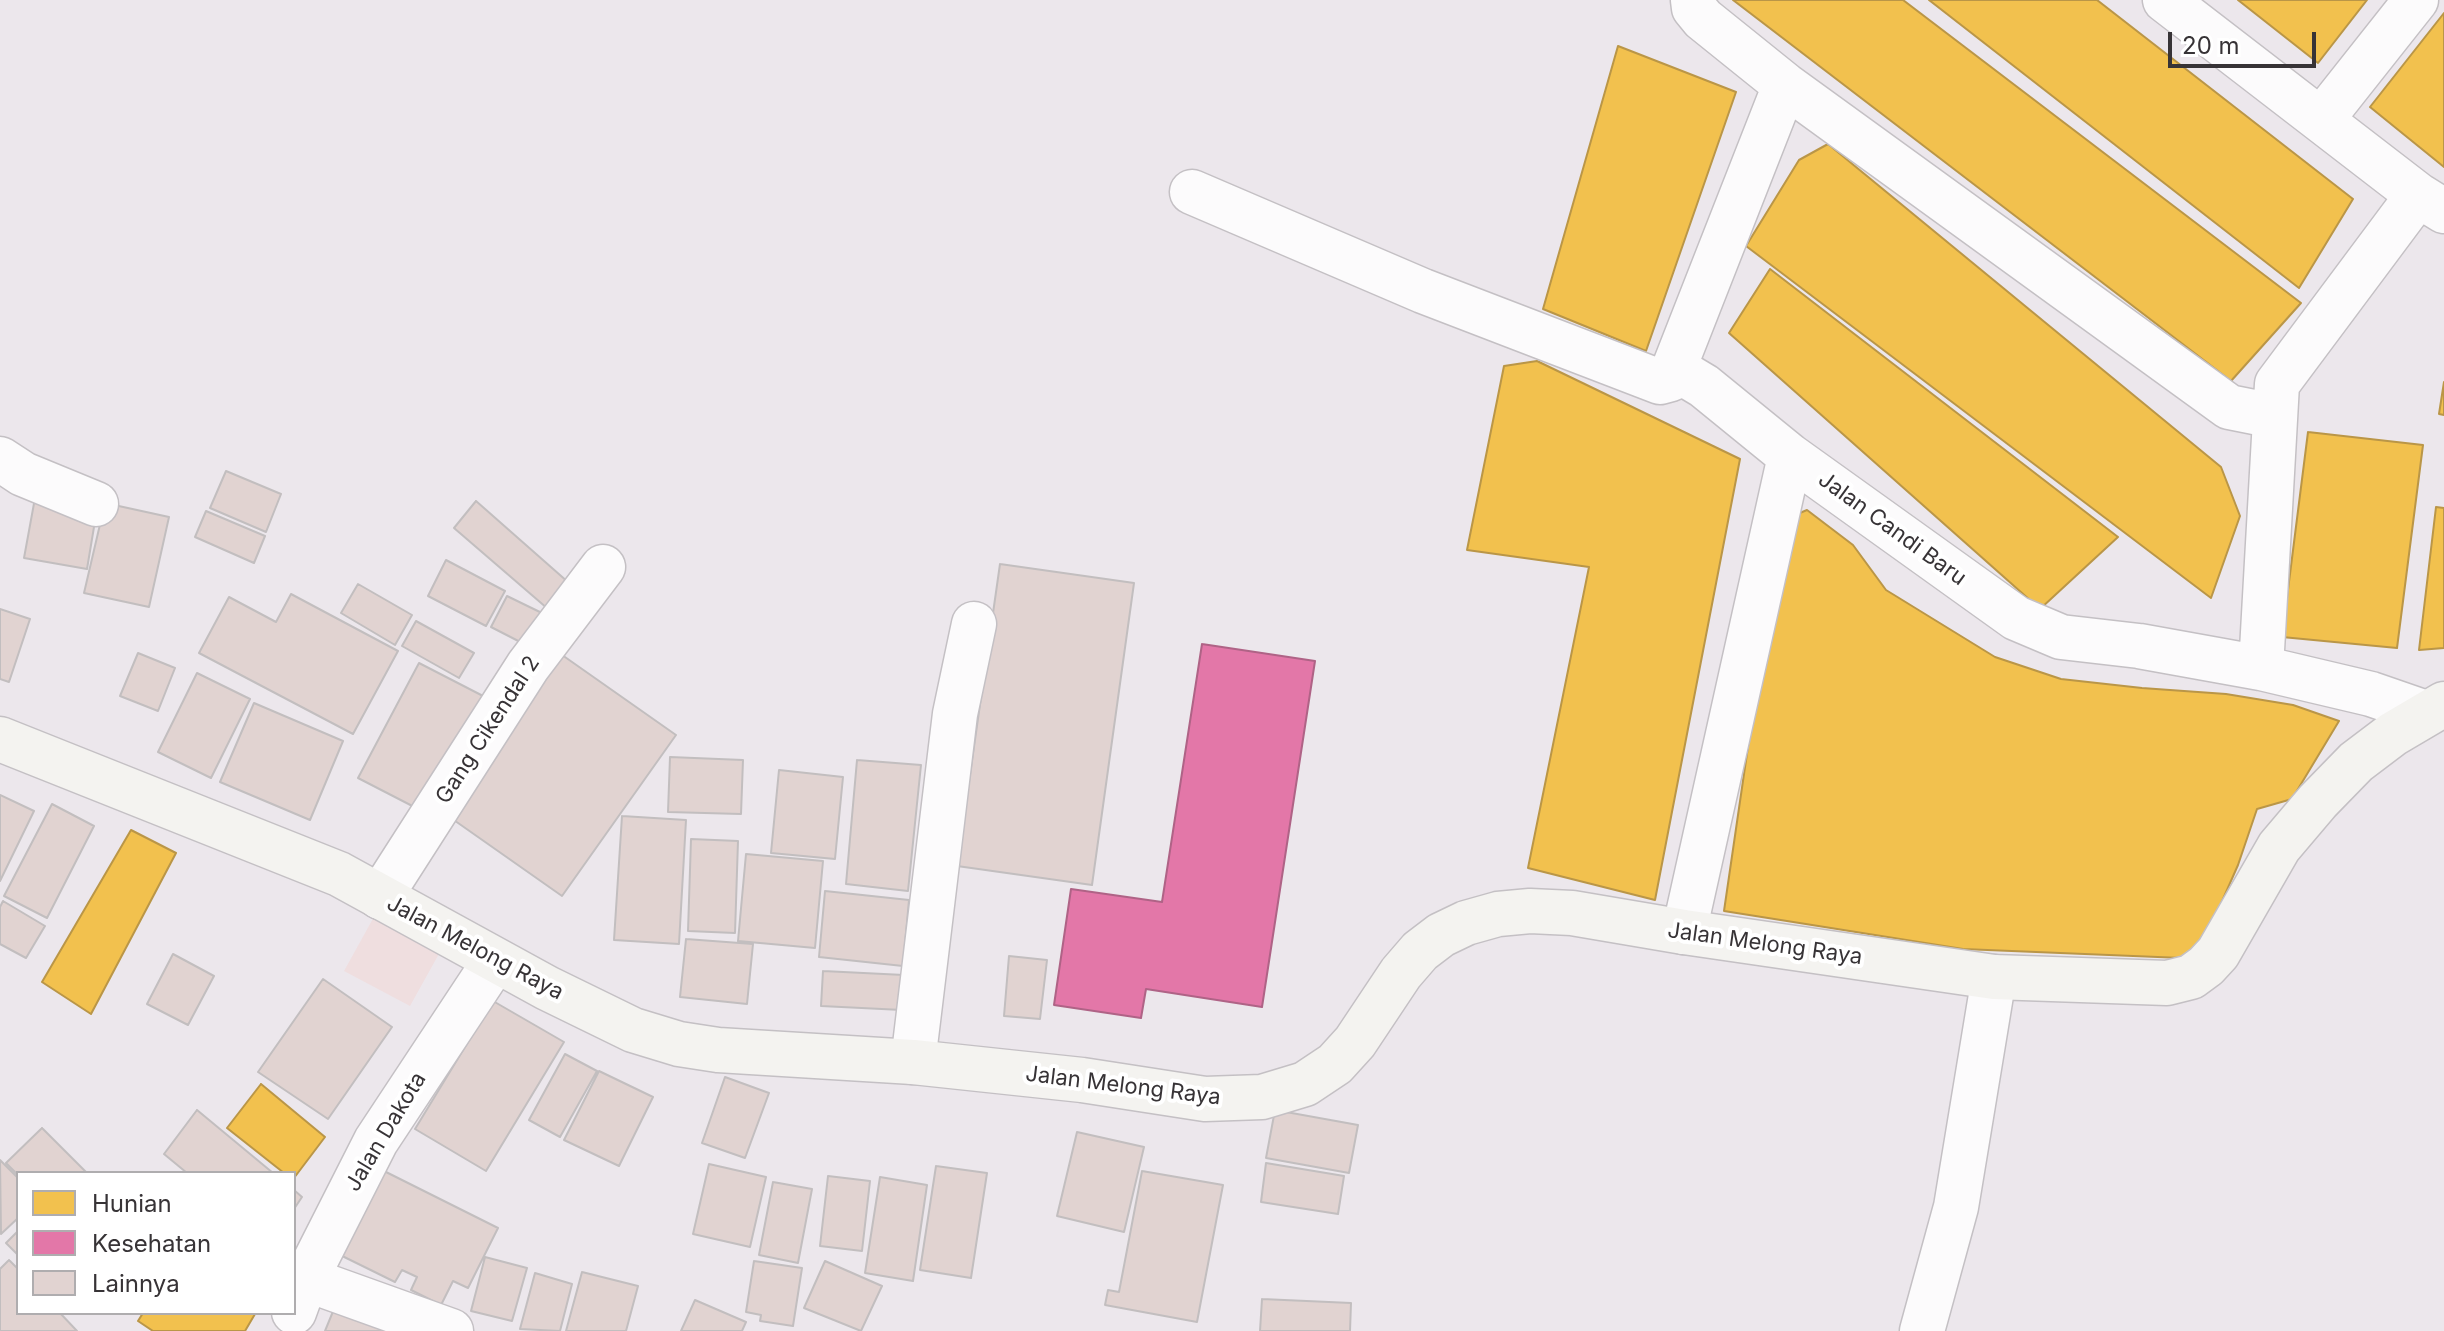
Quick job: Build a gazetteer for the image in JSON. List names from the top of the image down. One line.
{"streets":{"main road":["Jalan Melong Raya"],"street":["Jalan Candi Baru","Gang Cikendal 2","Jalan Dakota"]},"crossings":[["Jalan Candi Baru","Jalan Melong Raya"],["Gang Cikendal 2","Jalan Melong Raya"],["Jalan Melong Raya","Jalan Dakota"]],"legend":["Hunian","Kesehatan","Lainnya"],"scale_bar":"20 m"}
